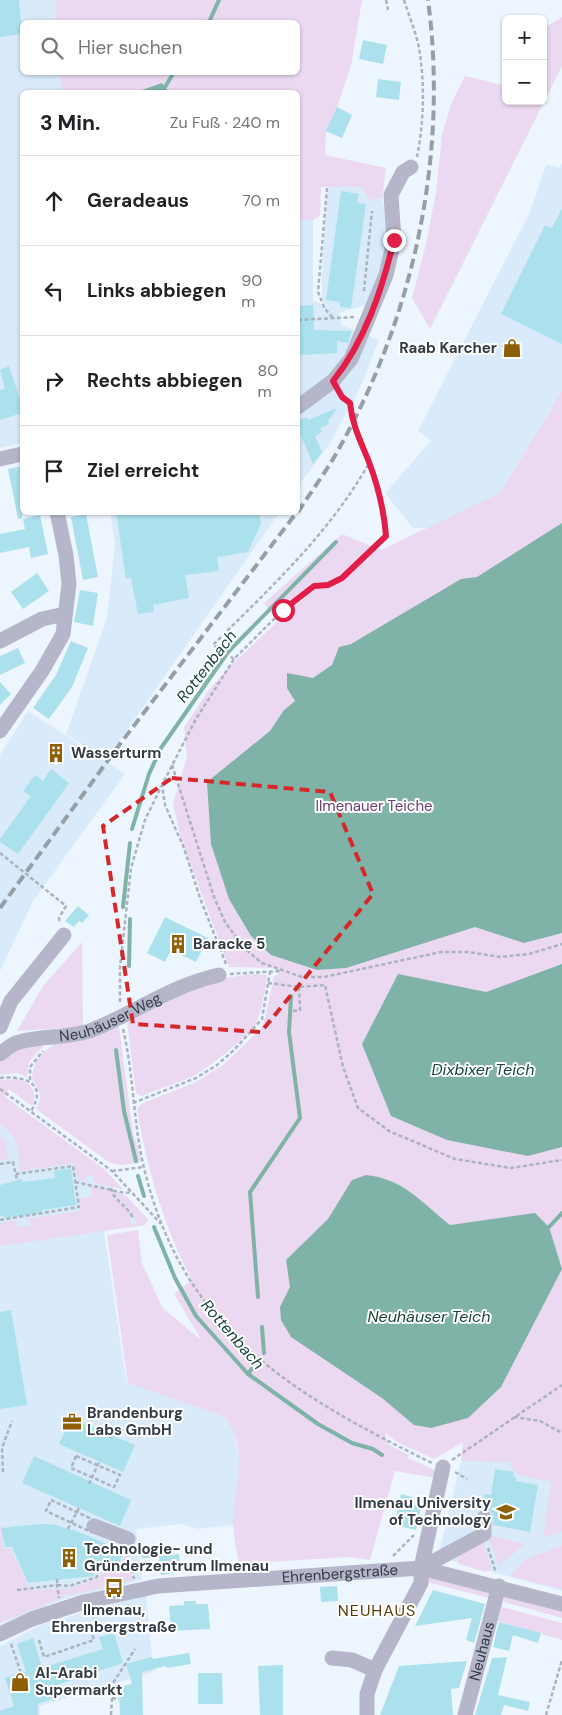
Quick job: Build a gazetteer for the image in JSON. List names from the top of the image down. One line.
{"streets":{"street":["Neuhäuser Weg","Ehrenbergstraße","Neuhaus"]},"crossings":[["Ehrenbergstraße","Neuhaus"]],"districts":["NEUHAUS"],"water":["Rottenbach","Dixbixer Teich","Neuhäuser Teich"],"parks":["Ilmenauer Teiche"],"places":{"shop":["Raab Karcher","Al-Arabi Supermarkt"],"building":["Wasserturm","Baracke 5","Technologie- und Gründerzentrum Ilmenau"],"office":["Brandenburg Labs GmbH"],"school or university":["Ilmenau University of Technology"],"bus stop":["Ilmenau, Ehrenbergstraße"]},"page":{"map_buttons":["+","−"],"search":"Hier suchen","heading":["3 Min.","Zu Fuß · 240 m"],"list":[["Geradeaus","70 m"],["Links abbiegen","90 m"],["Rechts abbiegen","80 m"],"Ziel erreicht"]}}
